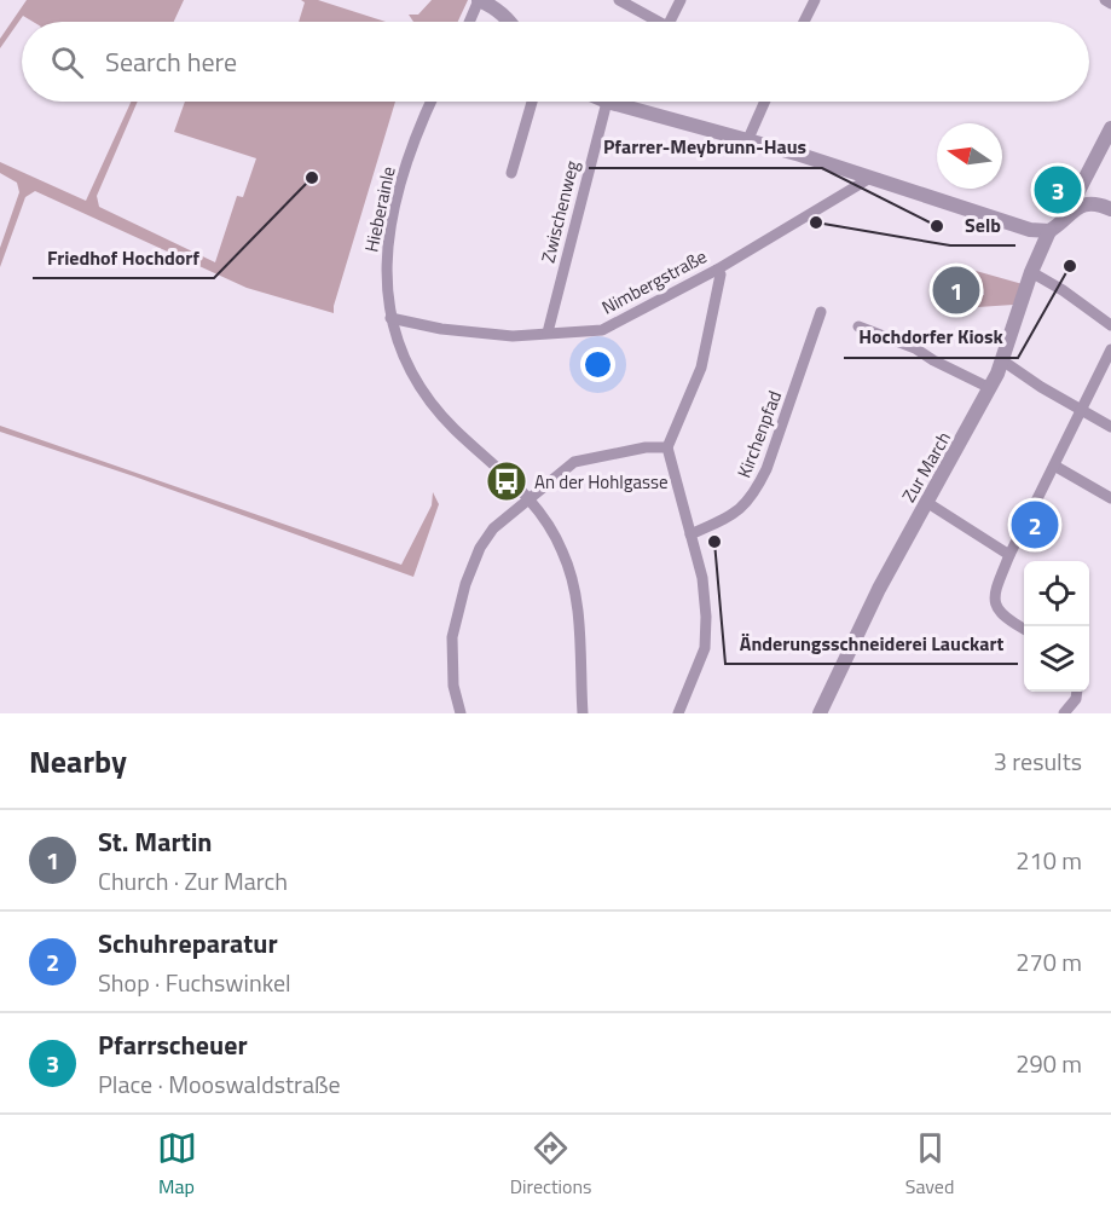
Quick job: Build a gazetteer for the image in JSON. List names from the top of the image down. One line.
{"streets":{"street":["Hieberainle","Zwischenweg","Nimbergstraße","Kirchenpfad","Zur March"]},"crossings":[["Hieberainle","Nimbergstraße"],["Zwischenweg","Nimbergstraße"]],"places":{"other":["Friedhof Hochdorf","Selb","Pfarrer-Meybrunn-Haus","Hochdorfer Kiosk","Änderungsschneiderei Lauckart"],"bus stop":["An der Hohlgasse"]},"north":"left","page":{"search":"Search here","pins":["3","1","2"],"heading":["Nearby","3 results"],"list":[{"mark":"1","name":"St. Martin","note":"Church · Zur March","value":"210 m"},{"mark":"2","name":"Schuhreparatur","note":"Shop · Fuchswinkel","value":"270 m"},{"mark":"3","name":"Pfarrscheuer","note":"Place · Mooswaldstraße","value":"290 m"}],"nav":["Map","Directions","Saved"]}}
